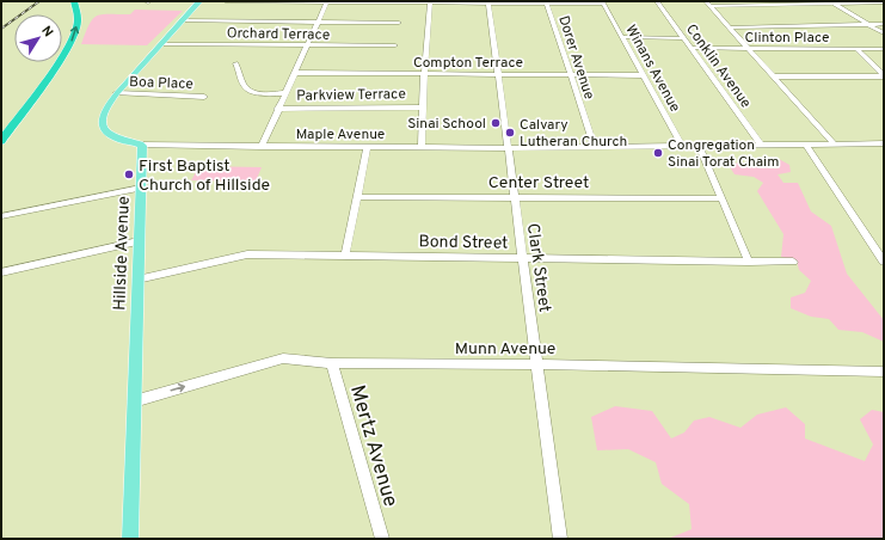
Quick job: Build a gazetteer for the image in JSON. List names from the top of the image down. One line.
{"streets":{"main road":["Hillside Avenue"],"street":["Orchard Terrace","Clinton Place","Dorer Avenue","Compton Terrace","Conklin Avenue","Winans Avenue","Boa Place","Parkview Terrace","Maple Avenue","Center Street","Bond Street","Clark Street","Munn Avenue","Mertz Avenue"]},"crossings":[["Clinton Place","Conklin Avenue"],["Dorer Avenue","Compton Terrace"],["Dorer Avenue","Maple Avenue"],["Compton Terrace","Winans Avenue"],["Compton Terrace","Clark Street"],["Conklin Avenue","Maple Avenue"],["Winans Avenue","Maple Avenue"],["Maple Avenue","Hillside Avenue"],["Maple Avenue","Clark Street"],["Center Street","Clark Street"],["Bond Street","Hillside Avenue"],["Bond Street","Clark Street"],["Hillside Avenue","Munn Avenue"],["Clark Street","Munn Avenue"],["Munn Avenue","Mertz Avenue"]],"places":["Sinai School","Calvary Lutheran Church","Congregation Sinai Torat Chaim","First Baptist Church of Hillside"],"north":"top right"}
